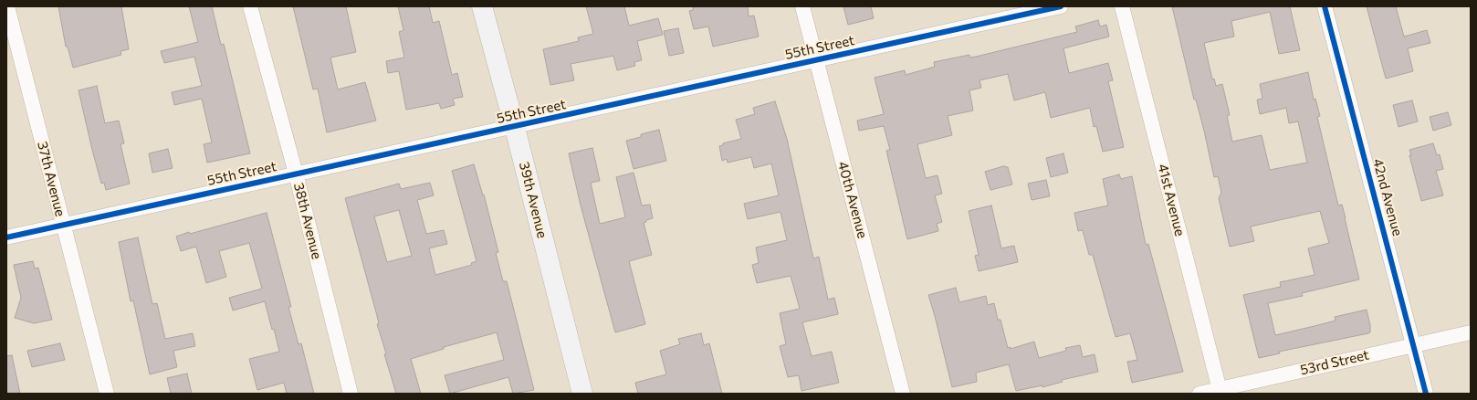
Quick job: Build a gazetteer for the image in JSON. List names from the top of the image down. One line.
{"streets":{"main road":["39th Avenue"],"street":["55th Street","37th Avenue","42nd Avenue","40th Avenue","41st Avenue","38th Avenue","53rd Street"]},"crossings":[["55th Street","37th Avenue"],["55th Street","39th Avenue"],["55th Street","40th Avenue"],["55th Street","38th Avenue"],["42nd Avenue","53rd Street"],["41st Avenue","53rd Street"]]}
